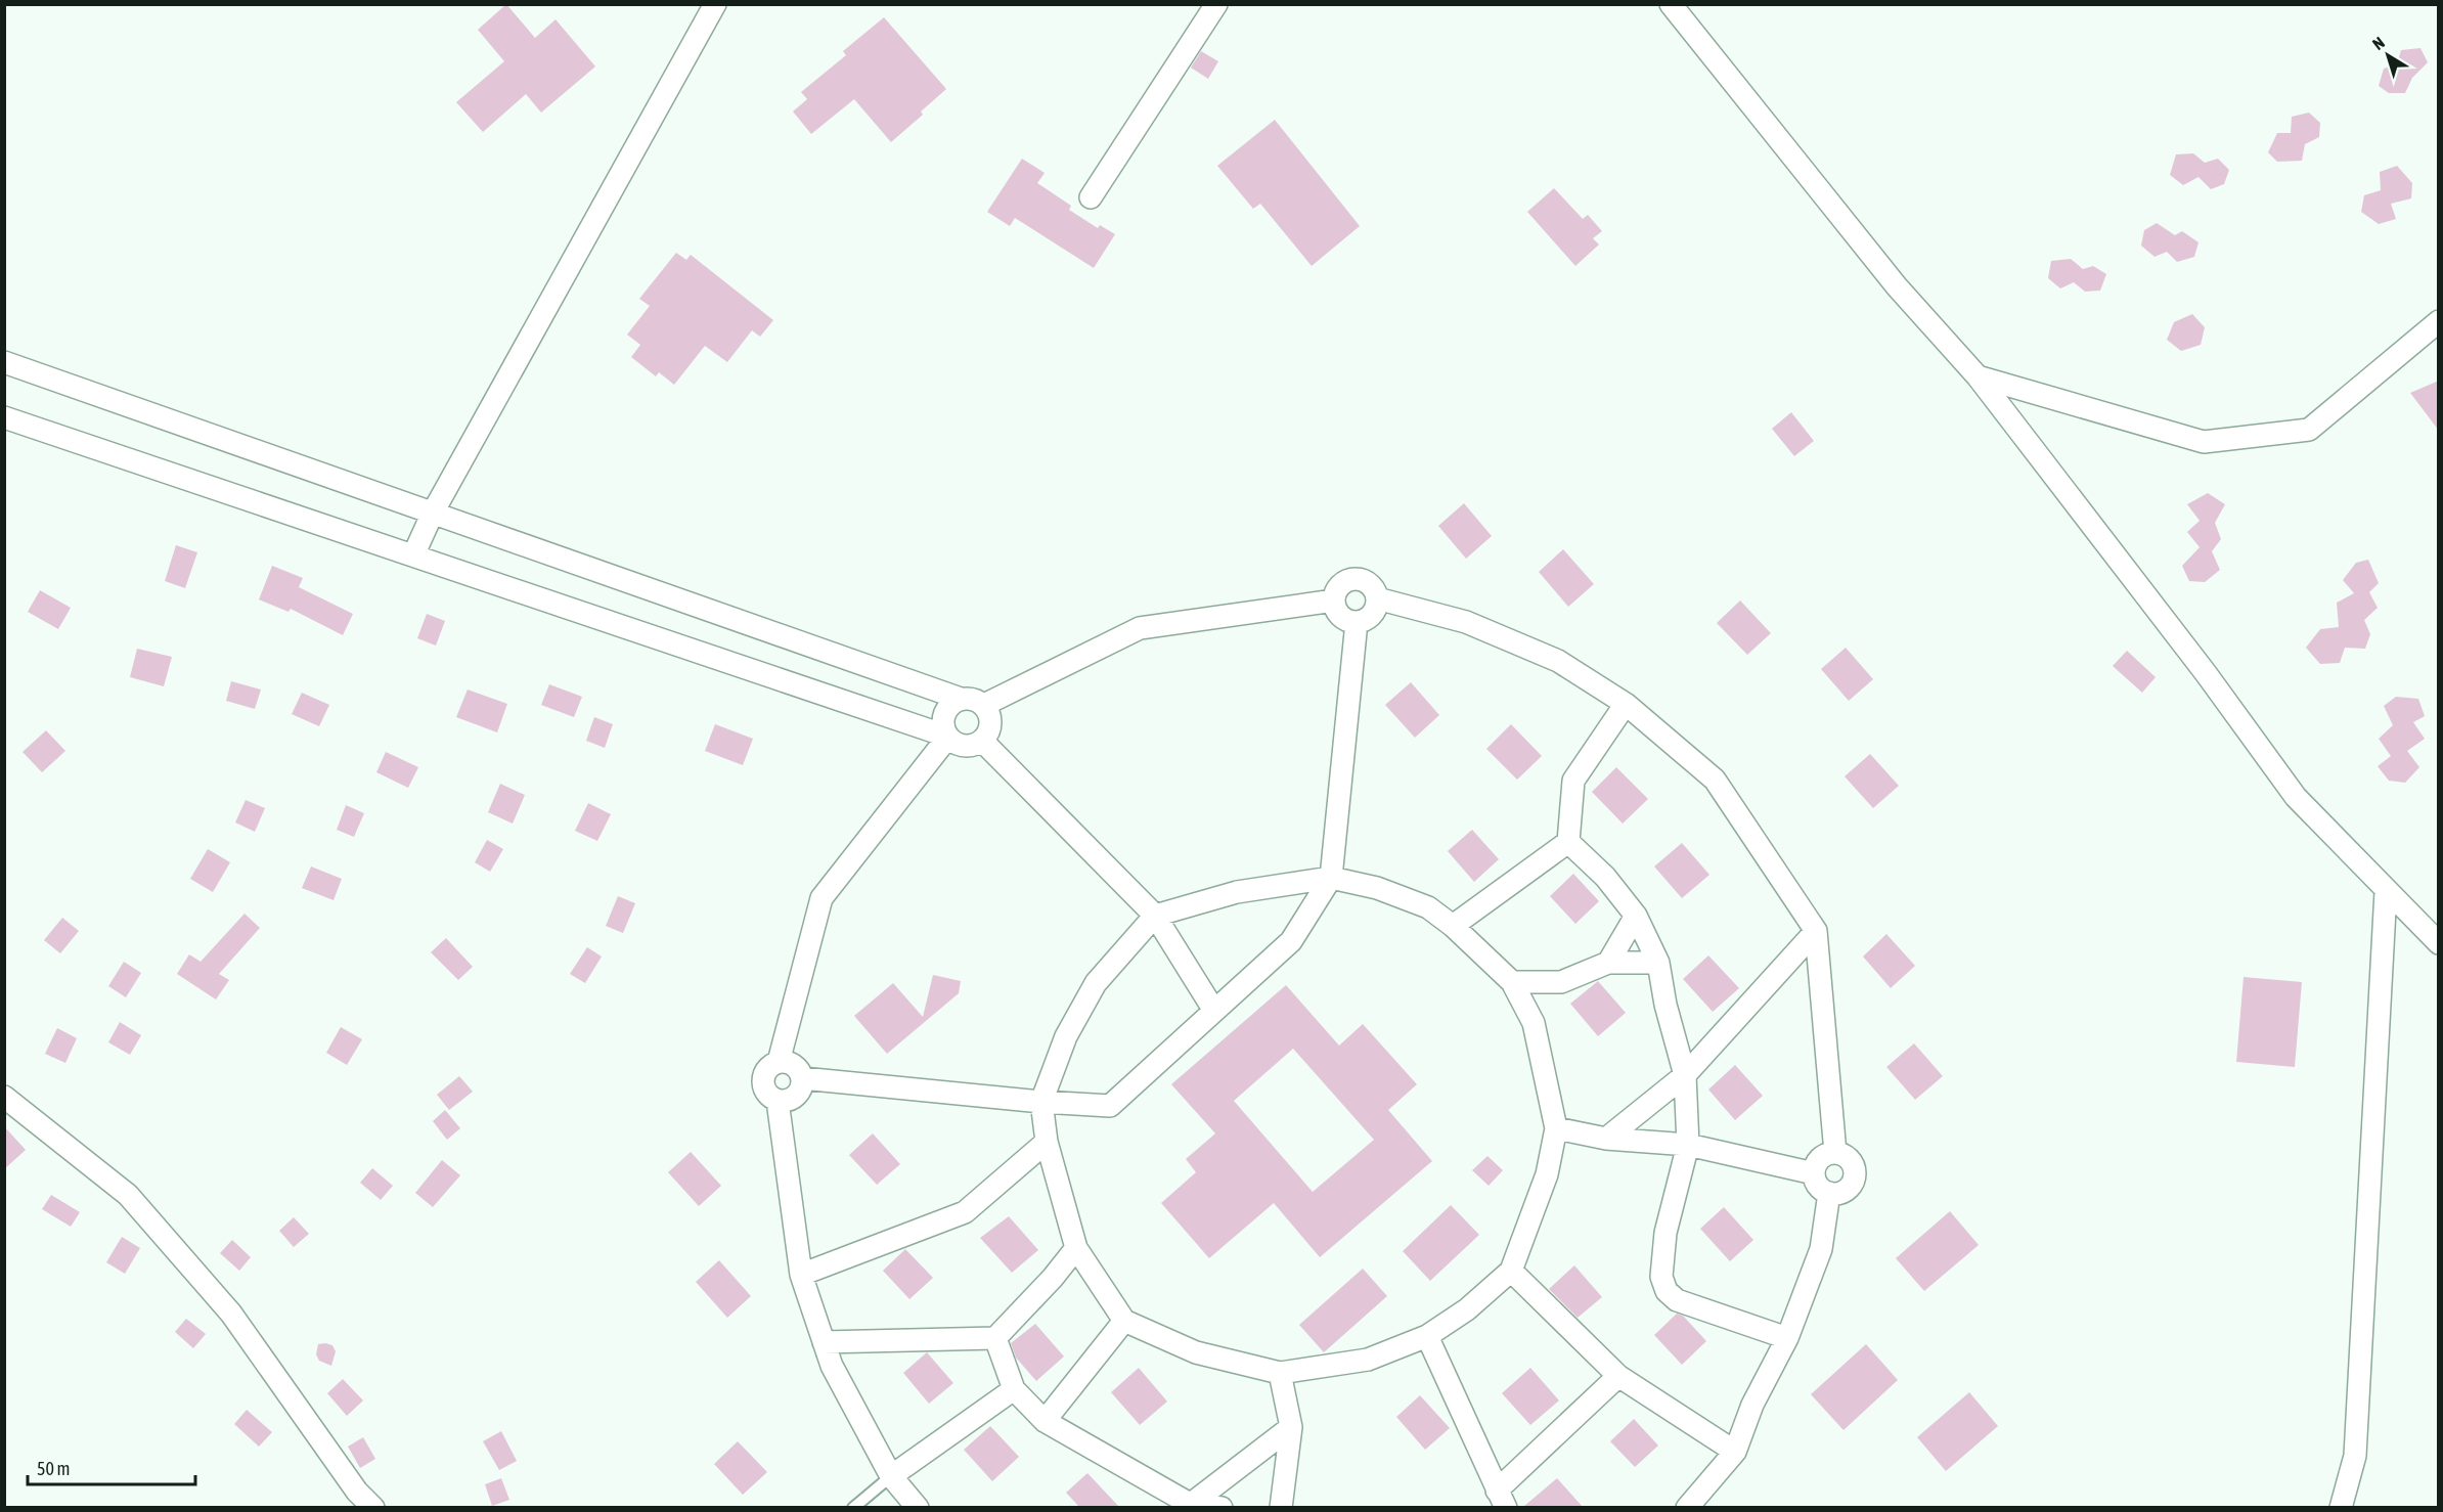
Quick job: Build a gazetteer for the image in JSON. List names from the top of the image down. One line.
{"scale_bar":"50 m","north":"top left"}
